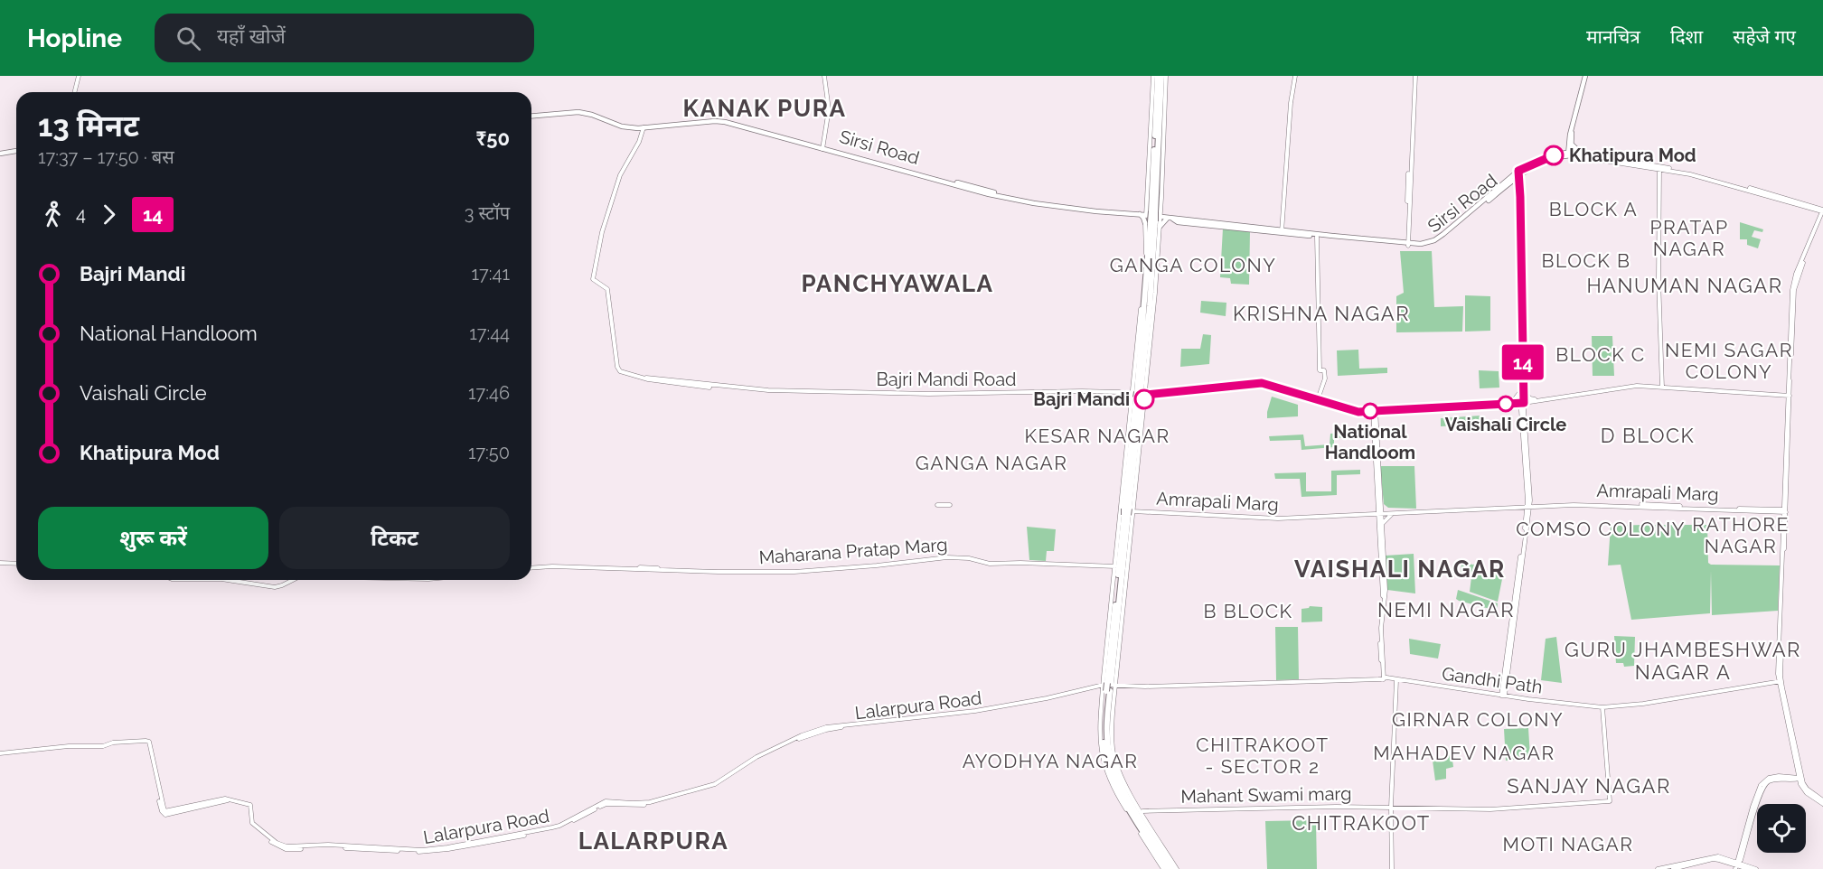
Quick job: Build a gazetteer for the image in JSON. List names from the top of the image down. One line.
{"streets":{"main road":["Sirsi Road"],"street":["Bajri Mandi Road","Amrapali Marg","Maharana Pratap Marg","Gandhi Path","Lalarpura Road","Mahant Swami marg"]},"crossings":[["Gandhi Path","Lalarpura Road"]],"districts":["KANAK PURA","BLOCK A","PRATAP NAGAR","BLOCK B","GANGA COLONY","PANCHYAWALA","HANUMAN NAGAR","KRISHNA NAGAR","NEMI SAGAR COLONY","BLOCK C","KESAR NAGAR","D BLOCK","GANGA NAGAR","RATHORE NAGAR","COMSO COLONY","VAISHALI NAGAR","NEMI NAGAR","B BLOCK","GURU JHAMBESHWAR NAGAR A","GIRNAR COLONY","CHITRAKOOT - SECTOR 2","MAHADEV NAGAR","AYODHYA NAGAR","SANJAY NAGAR","CHITRAKOOT","LALARPURA","MOTI NAGAR"],"places":["Khatipura Mod","Bajri Mandi","Vaishali Circle","National Handloom"],"lines":["bus line 14"],"page":{"header":"Hopline","search":"यहाँ खोजें","nav":["मानचित्र","दिशा","सहेजे गए"],"on_map":"14","heading":["13 मिनट","17:37 – 17:50 · बस","₹50"],"legs":["4","14","3 स्टॉप"],"list":[{"name":"Bajri Mandi","value":"17:41"},{"name":"National Handloom","value":"17:44"},{"name":"Vaishali Circle","value":"17:46"},{"name":"Khatipura Mod","value":"17:50"}],"buttons":["शुरू करें","टिकट"]}}
